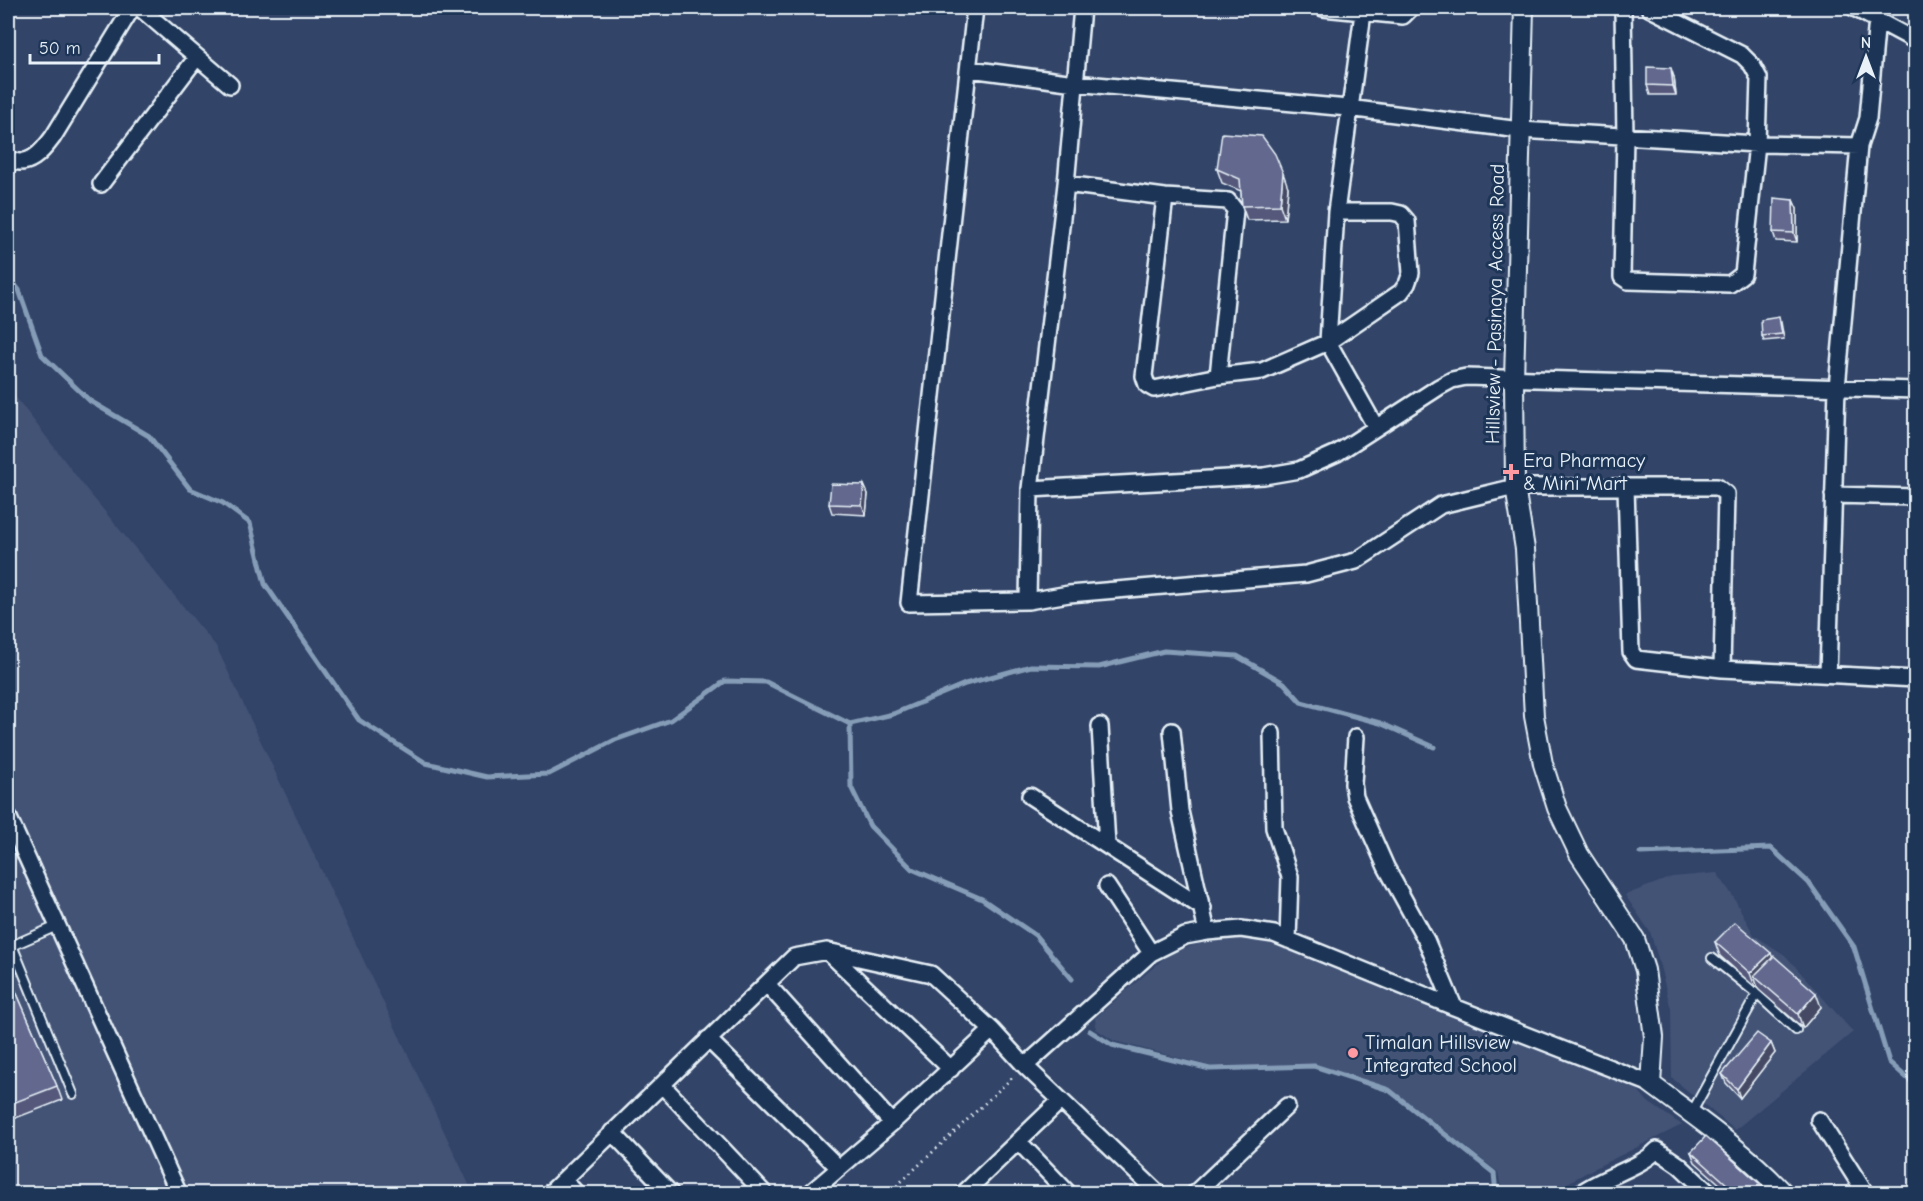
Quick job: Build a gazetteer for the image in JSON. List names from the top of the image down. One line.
{"streets":{"street":["Hillsview - Pasinaya Access Road"]},"places":{"health":["Era Pharmacy & Mini Mart"],"other":["Timalan Hillsview Integrated School"]},"scale_bar":"50 m","north":"top"}
